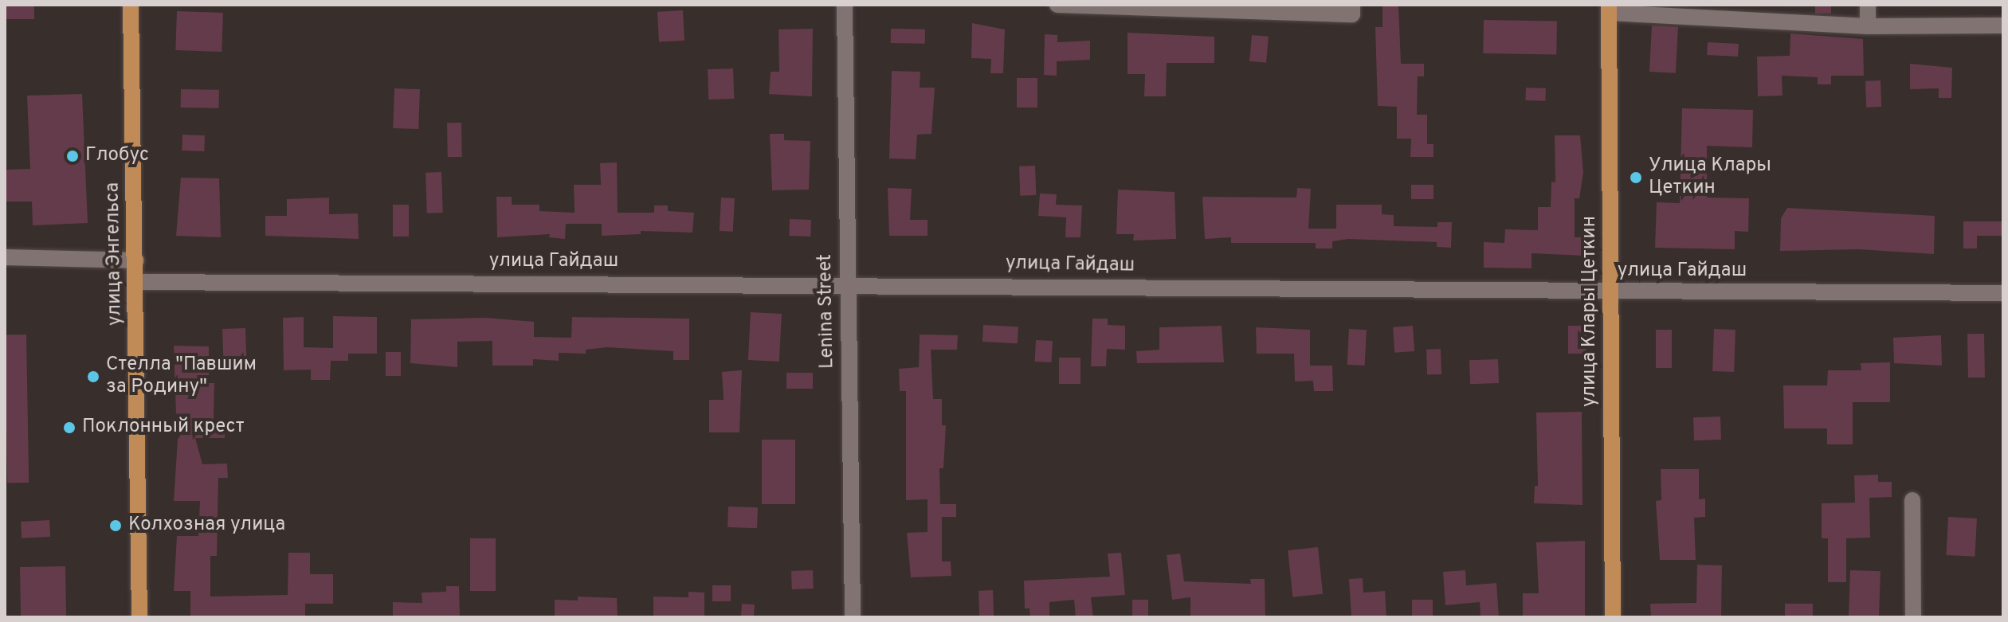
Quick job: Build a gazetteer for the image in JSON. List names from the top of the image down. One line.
{"streets":{"main road":["улица Энгельса","улица Клары Цеткин"],"street":["улица Гайдаш","Lenina Street"]},"crossings":[["улица Энгельса","улица Гайдаш"],["улица Гайдаш","Lenina Street"],["улица Гайдаш","улица Клары Цеткин"]],"places":["Глобус","Улица Клары Цеткин","Стелла \"Павшим за Родину\"","Поклонный крест","Колхозная улица"]}
